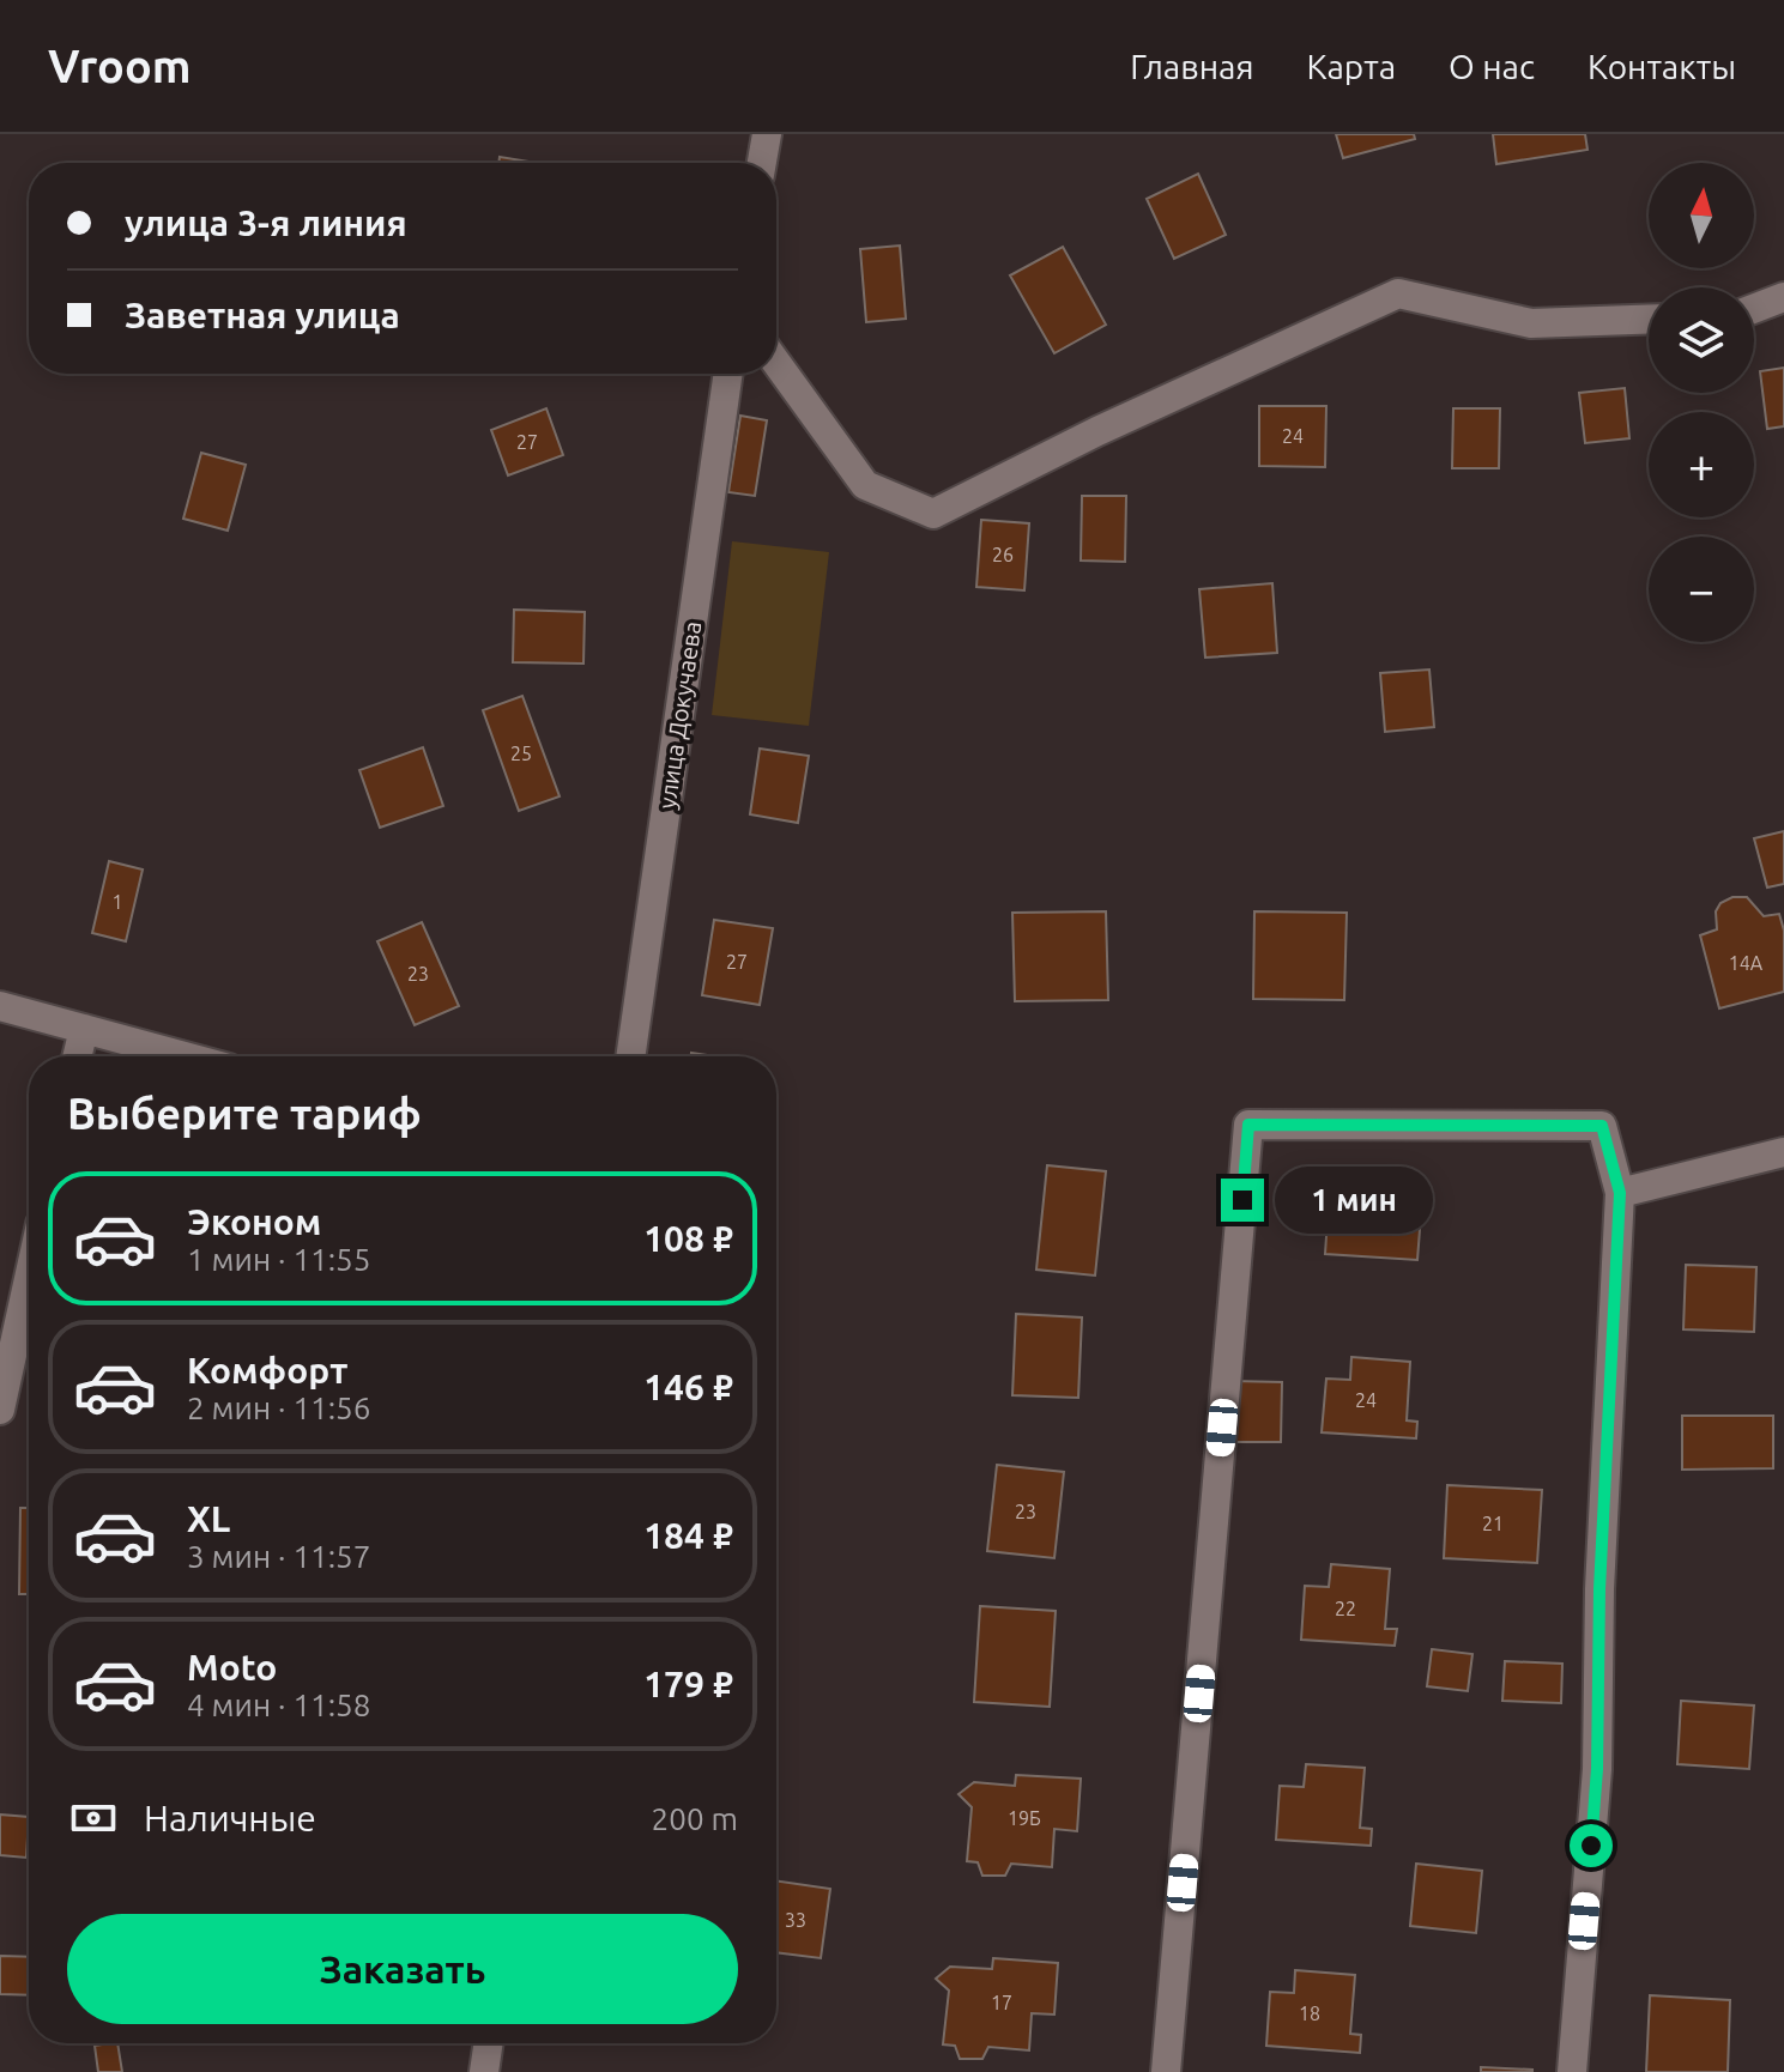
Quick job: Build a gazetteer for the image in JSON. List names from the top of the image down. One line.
{"streets":{"street":["улица Докучаева"]},"house_numbers":["24","27","26","25","1","27","14А","23","24","23","21","22","19Б","33","17","18"],"north":"top","page":{"header":"Vroom","nav":["Главная","Карта","О нас","Контакты"],"map_buttons":["+","−"],"banner":["улица 3-я линия","Заветная улица"],"heading":"Выберите тариф","bubble":"1 мин","list":[{"name":"Эконом","note":"1 мин · 11:55","value":"108 ₽"},{"name":"Комфорт","note":"2 мин · 11:56","value":"146 ₽"},{"name":"XL","note":"3 мин · 11:57","value":"184 ₽"},{"name":"Moto","note":"4 мин · 11:58","value":"179 ₽"}],"pay":["Наличные","200 m"],"buttons":"Заказать"}}
